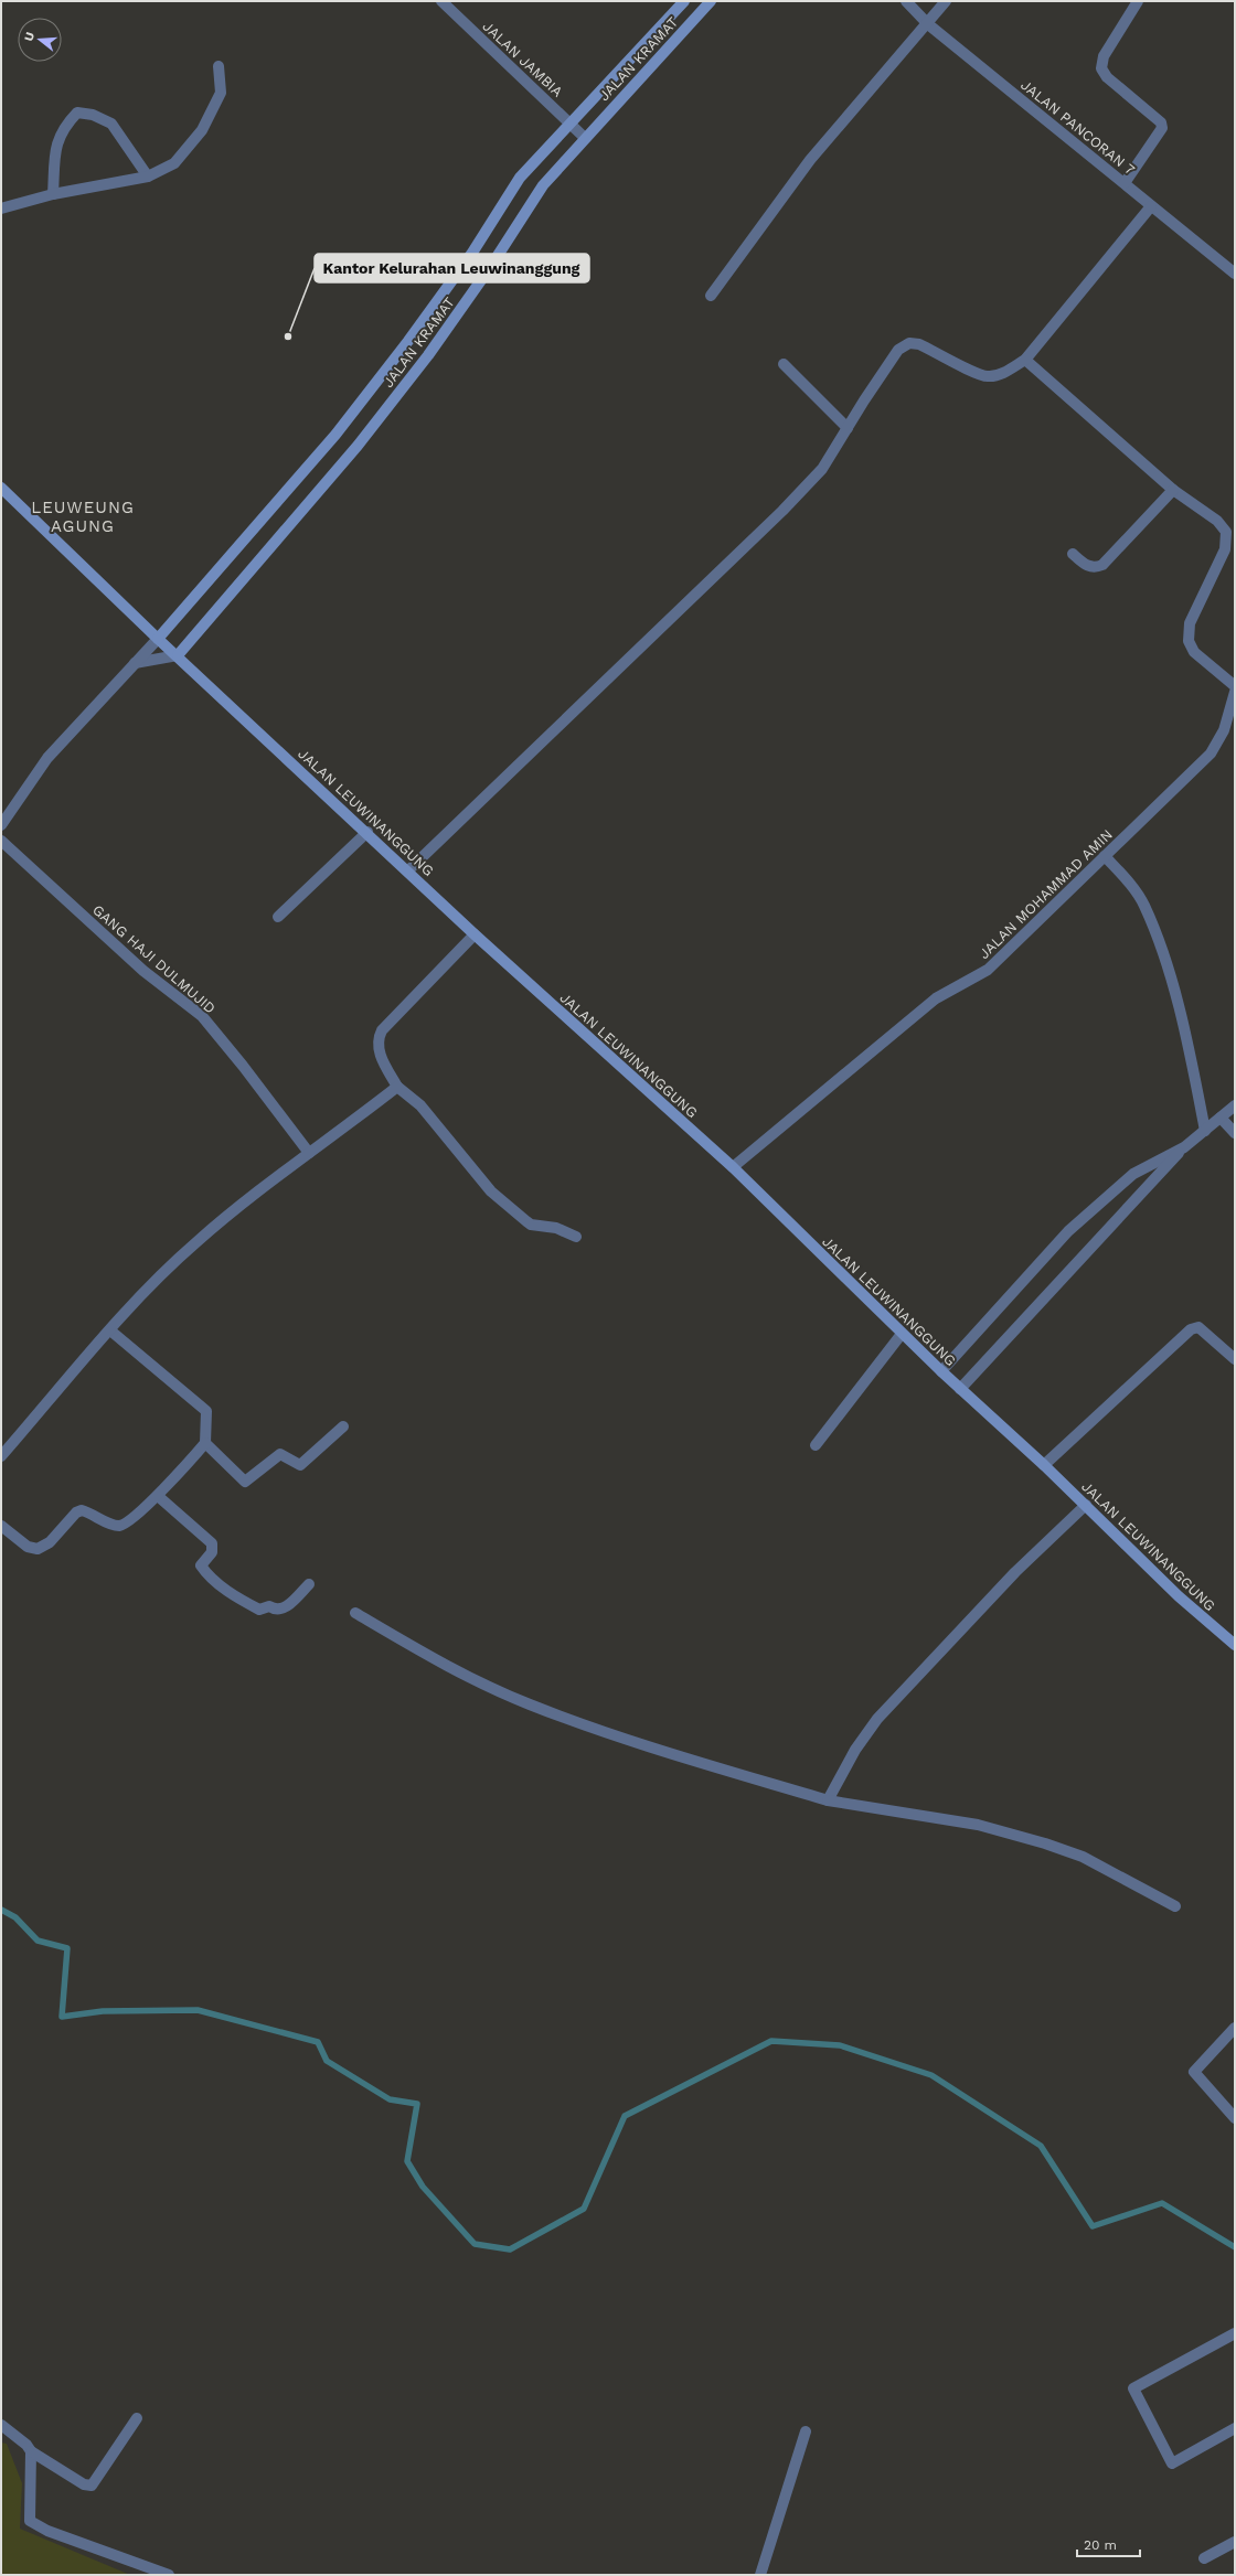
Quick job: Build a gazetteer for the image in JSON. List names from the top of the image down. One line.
{"streets":{"main road":["JALAN KRAMAT","JALAN LEUWINANGGUNG"],"street":["JALAN JAMBIA","JALAN PANCORAN 7","JALAN MOHAMMAD AMIN","GANG HAJI DULMUJID"]},"crossings":[["JALAN JAMBIA","JALAN KRAMAT"],["JALAN KRAMAT","JALAN LEUWINANGGUNG"],["JALAN LEUWINANGGUNG","JALAN MOHAMMAD AMIN"]],"districts":["LEUWEUNG AGUNG"],"places":["Kantor Kelurahan Leuwinanggung"],"scale_bar":"20 m","north":"left"}
